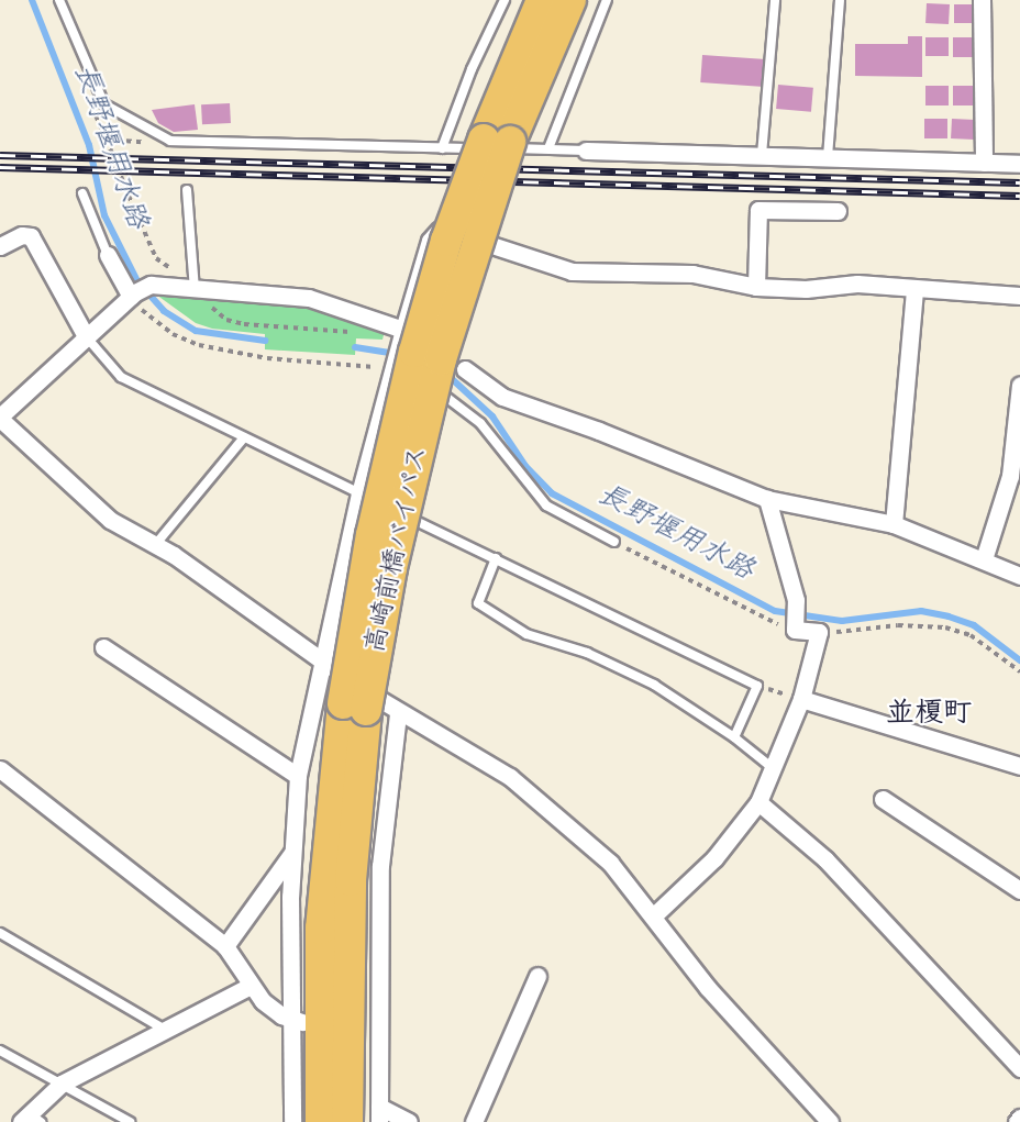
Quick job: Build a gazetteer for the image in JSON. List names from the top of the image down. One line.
{"streets":{"highway":["高崎前橋バイパス"]},"districts":["並榎町"],"water":["長野堰用水路"]}
